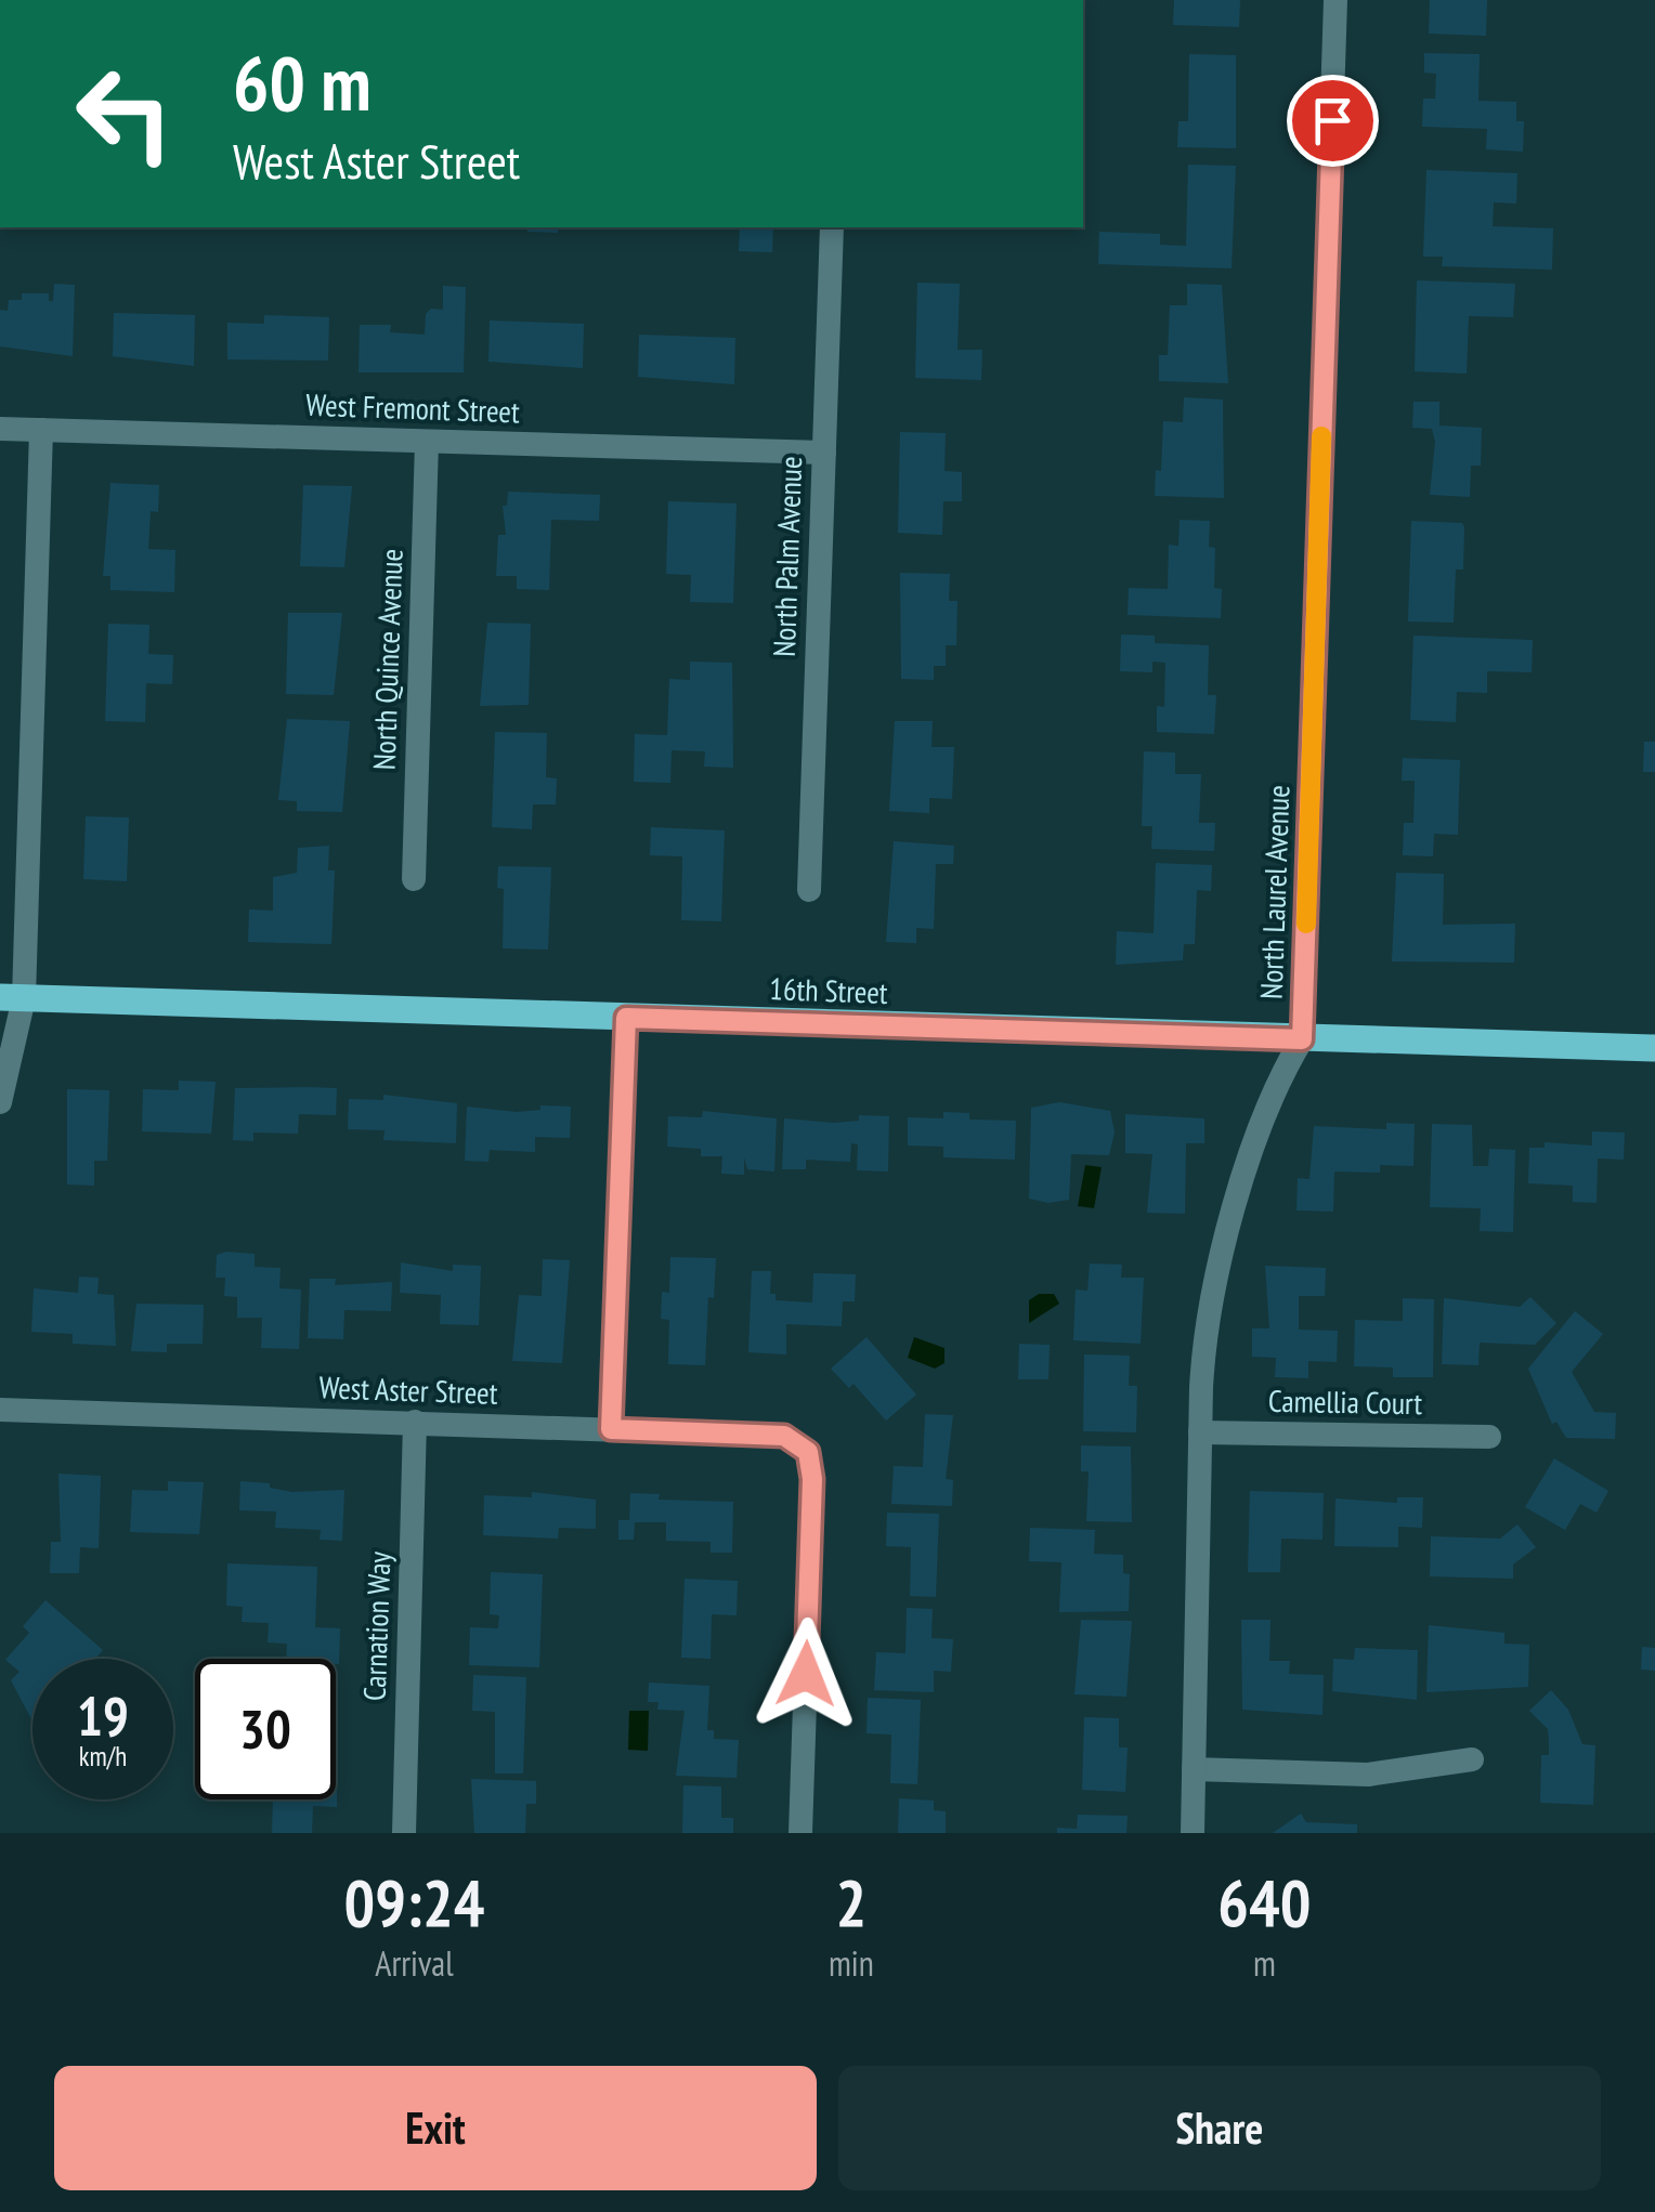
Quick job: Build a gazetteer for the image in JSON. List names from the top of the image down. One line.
{"streets":{"main road":["16th Street"],"street":["West Fremont Street","North Palm Avenue","North Quince Avenue","North Laurel Avenue","West Aster Street","Camellia Court","Carnation Way"]},"crossings":[["West Fremont Street","North Palm Avenue"],["West Fremont Street","North Quince Avenue"],["North Laurel Avenue","16th Street"],["North Laurel Avenue","Camellia Court"],["West Aster Street","Carnation Way"]],"page":{"turn":["60 m","West Aster Street"],"speed":"19 km/h","limit":"30","eta":["09:24","Arrival","2","min","640","m"],"buttons":["Exit","Share"]}}
